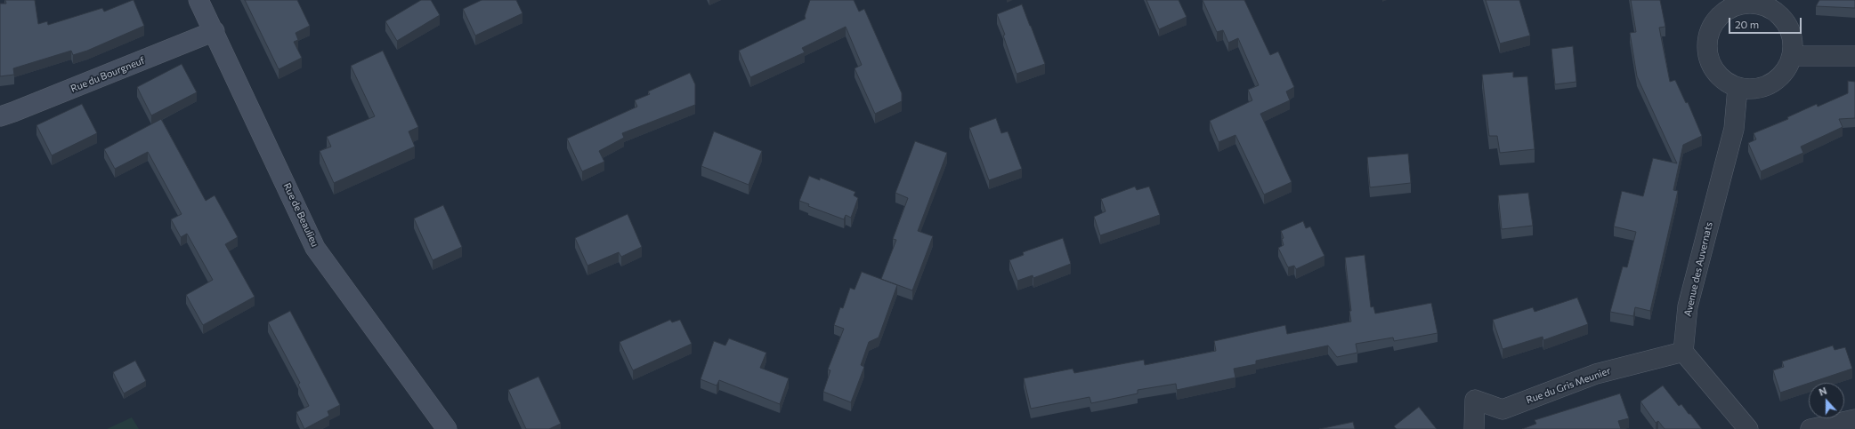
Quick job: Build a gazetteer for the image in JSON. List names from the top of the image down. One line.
{"streets":{"street":["Rue du Bourgneuf","Rue de Beaulieu","Avenue des Auvernats","Rue du Gris Meunier"]},"crossings":[["Rue du Bourgneuf","Rue de Beaulieu"],["Avenue des Auvernats","Rue du Gris Meunier"]],"scale_bar":"20 m","north":"top"}
